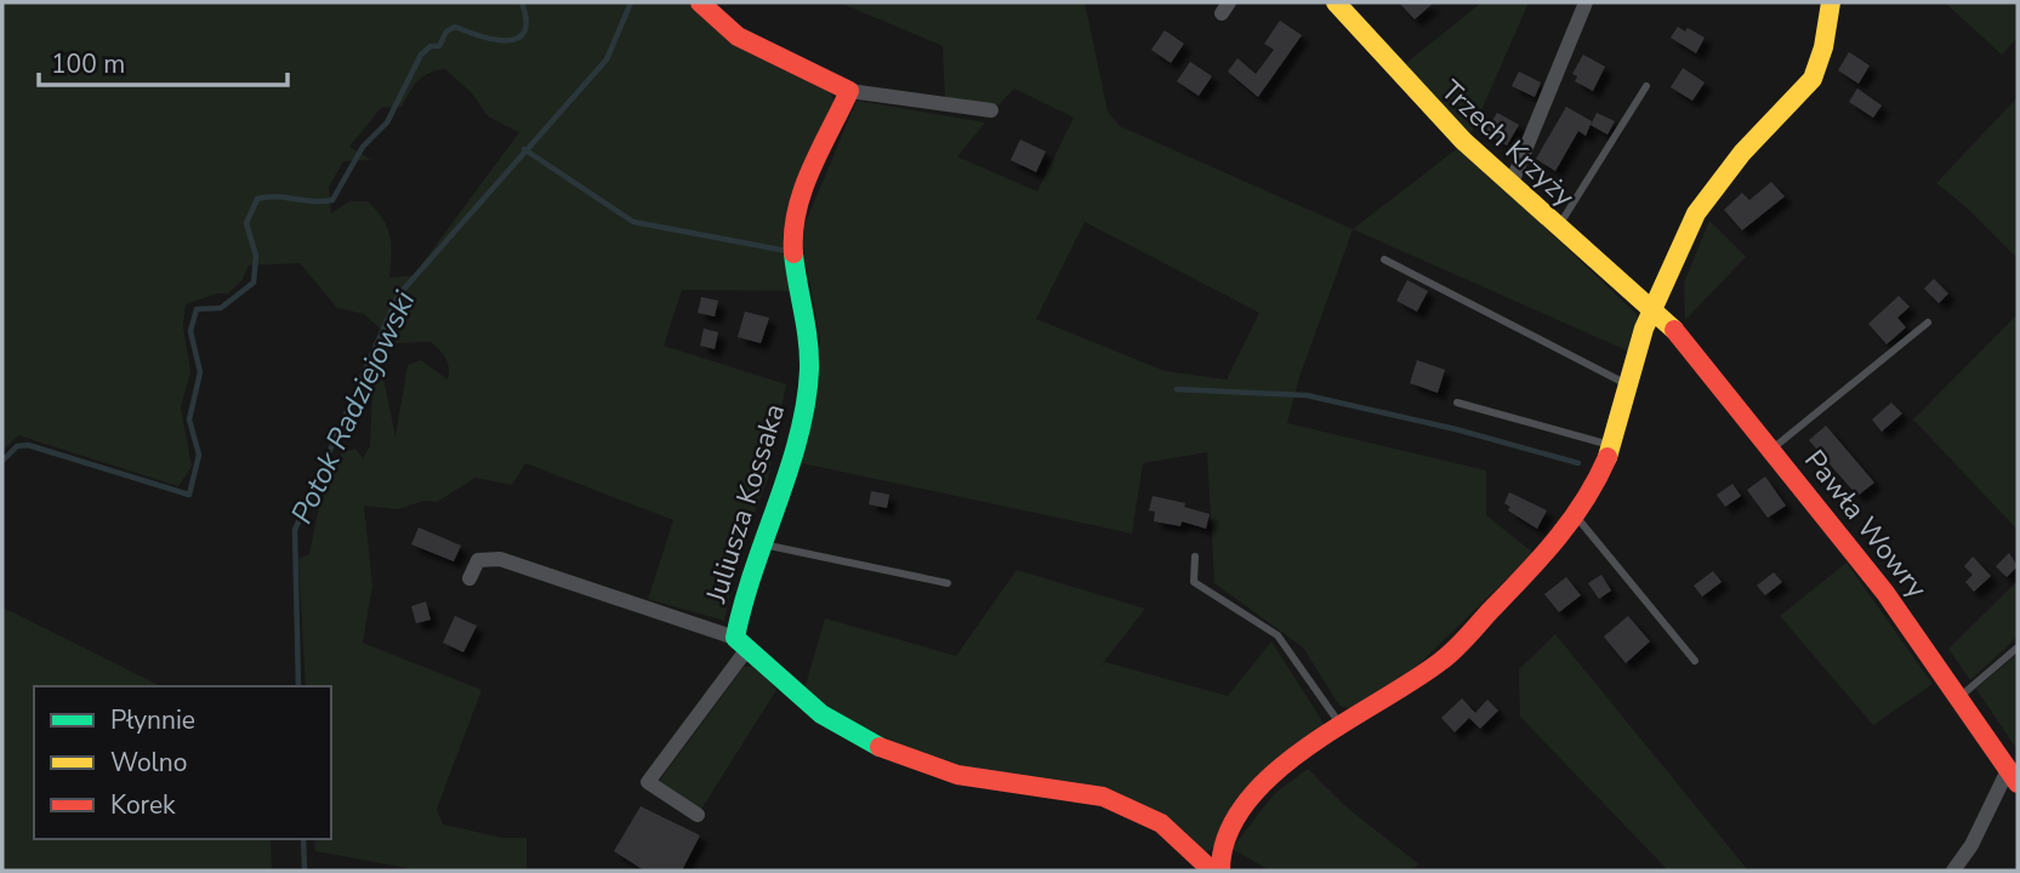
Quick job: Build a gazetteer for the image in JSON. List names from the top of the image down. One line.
{"streets":{"street":["Trzech Krzyży","Juliusza Kossaka","Pawła Wowry"]},"crossings":[["Trzech Krzyży","Pawła Wowry"]],"water":["Potok Radziejowski"],"legend":["Płynnie","Wolno","Korek"],"scale_bar":"100 m"}
